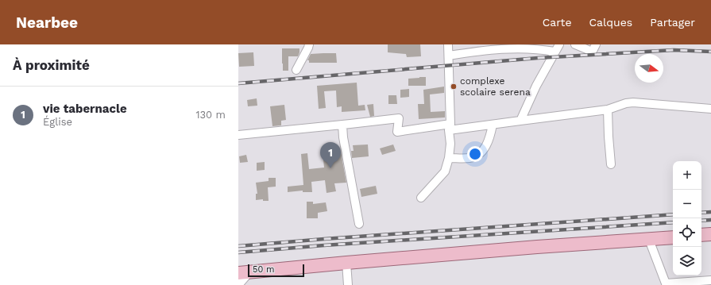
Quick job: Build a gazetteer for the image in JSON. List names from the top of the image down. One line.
{"places":["complexe scolaire serena"],"scale_bar":"50 m","north":"right","page":{"header":"Nearbee","nav":["Carte","Calques","Partager"],"heading":"À proximité","list":[{"mark":"1","name":"vie tabernacle","note":"Église","value":"130 m"}],"pins":"1","map_buttons":["+","−"],"scale":"50 m"}}
